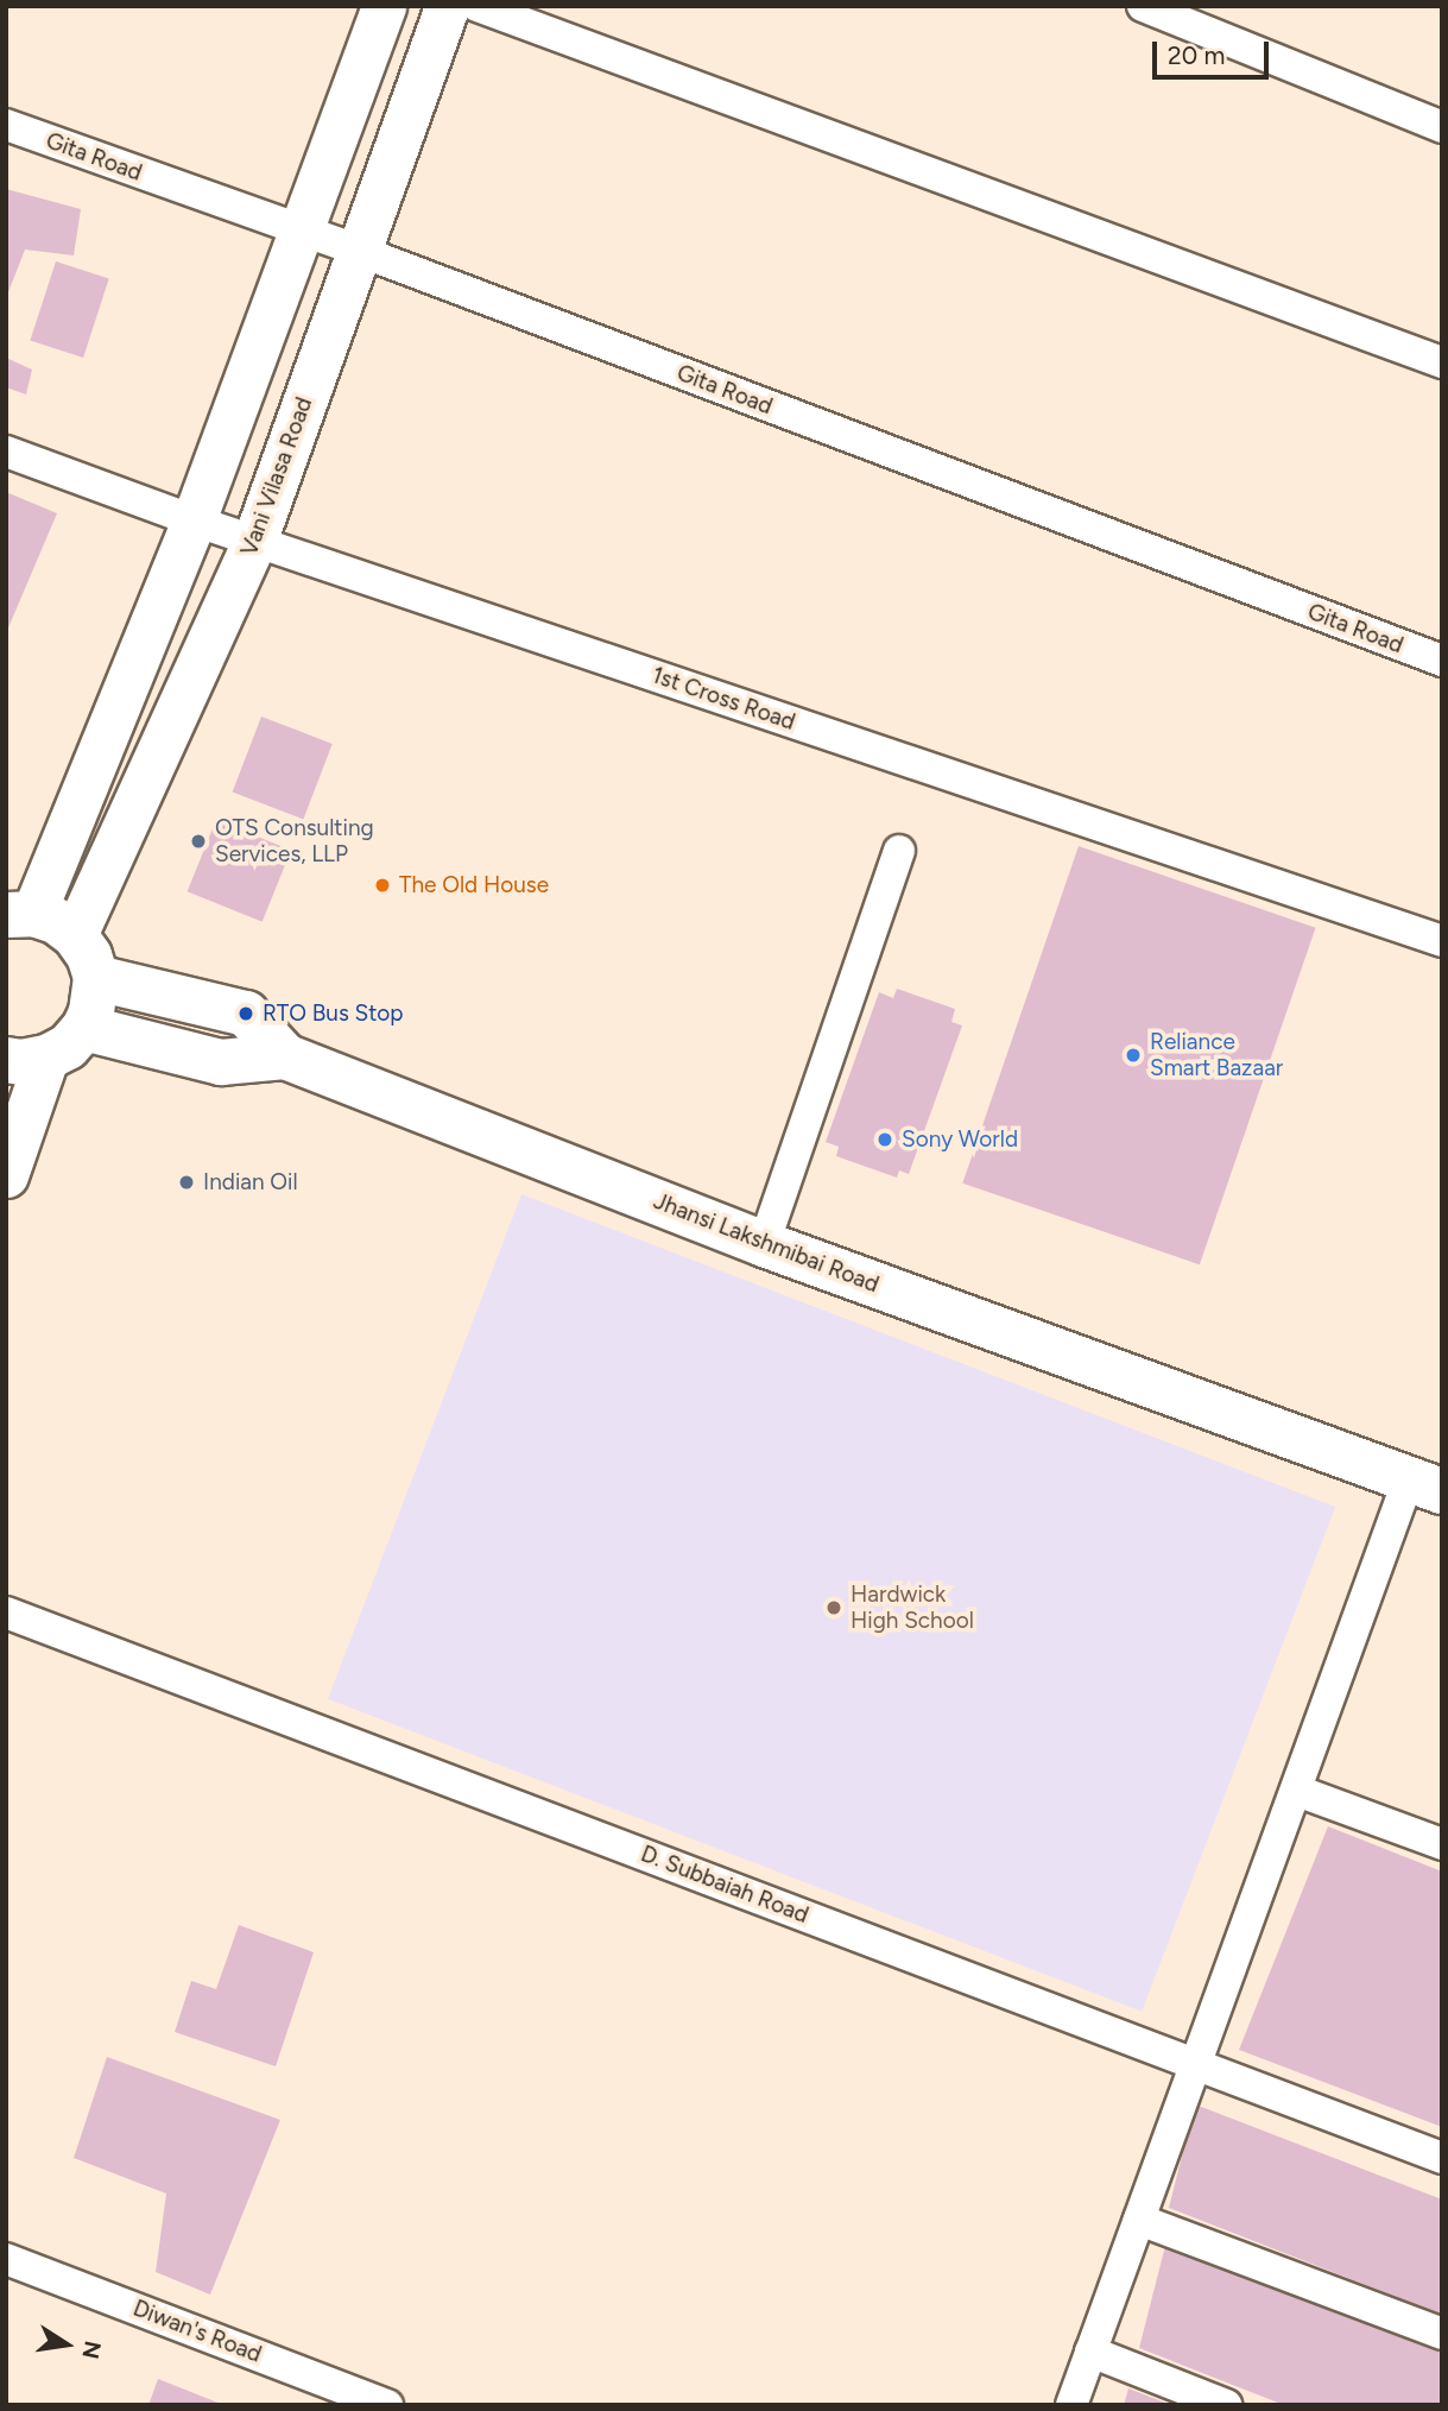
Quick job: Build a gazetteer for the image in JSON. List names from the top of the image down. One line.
{"streets":{"main road":["Vani Vilasa Road","Jhansi Lakshmibai Road"],"street":["Gita Road","1st Cross Road","D. Subbaiah Road","Diwan's Road"]},"crossings":[["Gita Road","Vani Vilasa Road"],["Vani Vilasa Road","1st Cross Road"]],"places":["OTS Consulting Services, LLP","The Old House","RTO Bus Stop","Reliance Smart Bazaar","Sony World","Indian Oil","Hardwick High School"],"scale_bar":"20 m","north":"right"}
